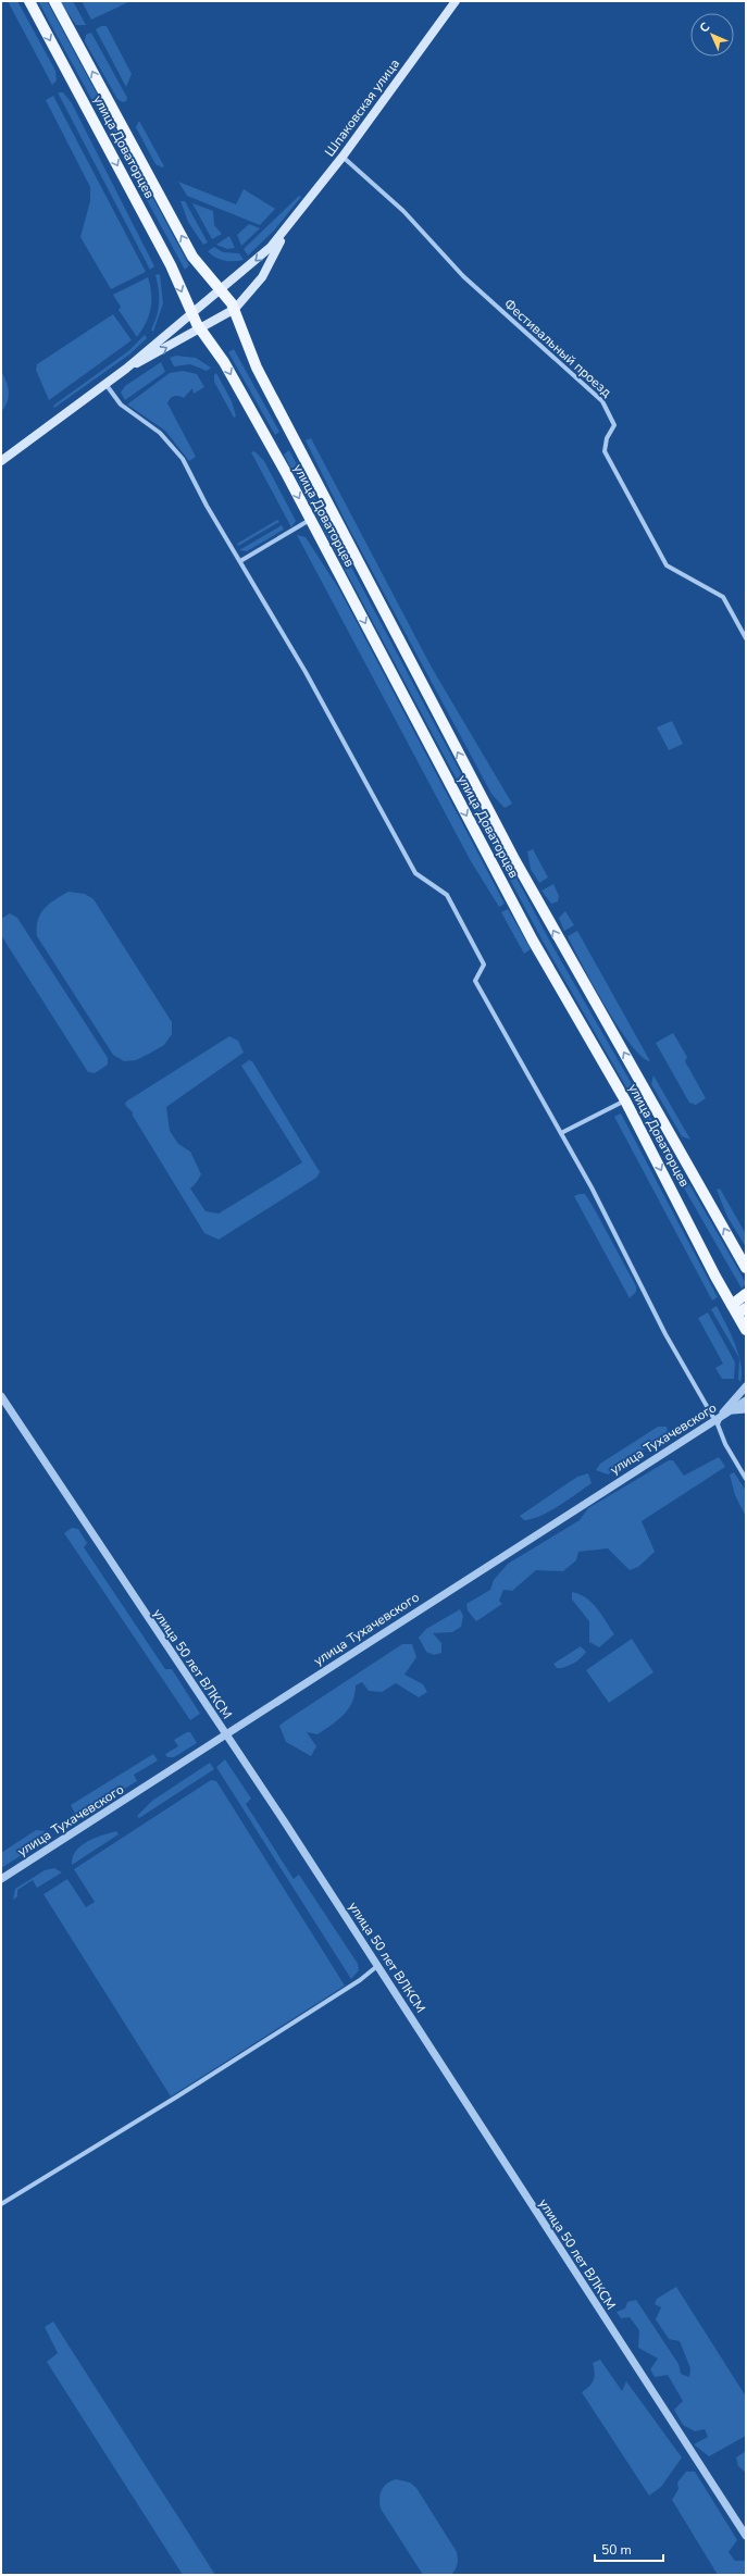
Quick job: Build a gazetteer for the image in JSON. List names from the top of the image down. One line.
{"streets":{"main road":["Шпаковская улица","улица Доваторцев"],"street":["Фестивальный проезд","улица Тухачевского","улица 50 лет ВЛКСМ"]},"crossings":[["Шпаковская улица","улица Доваторцев"],["Шпаковская улица","Фестивальный проезд"],["улица Тухачевского","улица 50 лет ВЛКСМ"]],"scale_bar":"50 m","north":"top left"}
